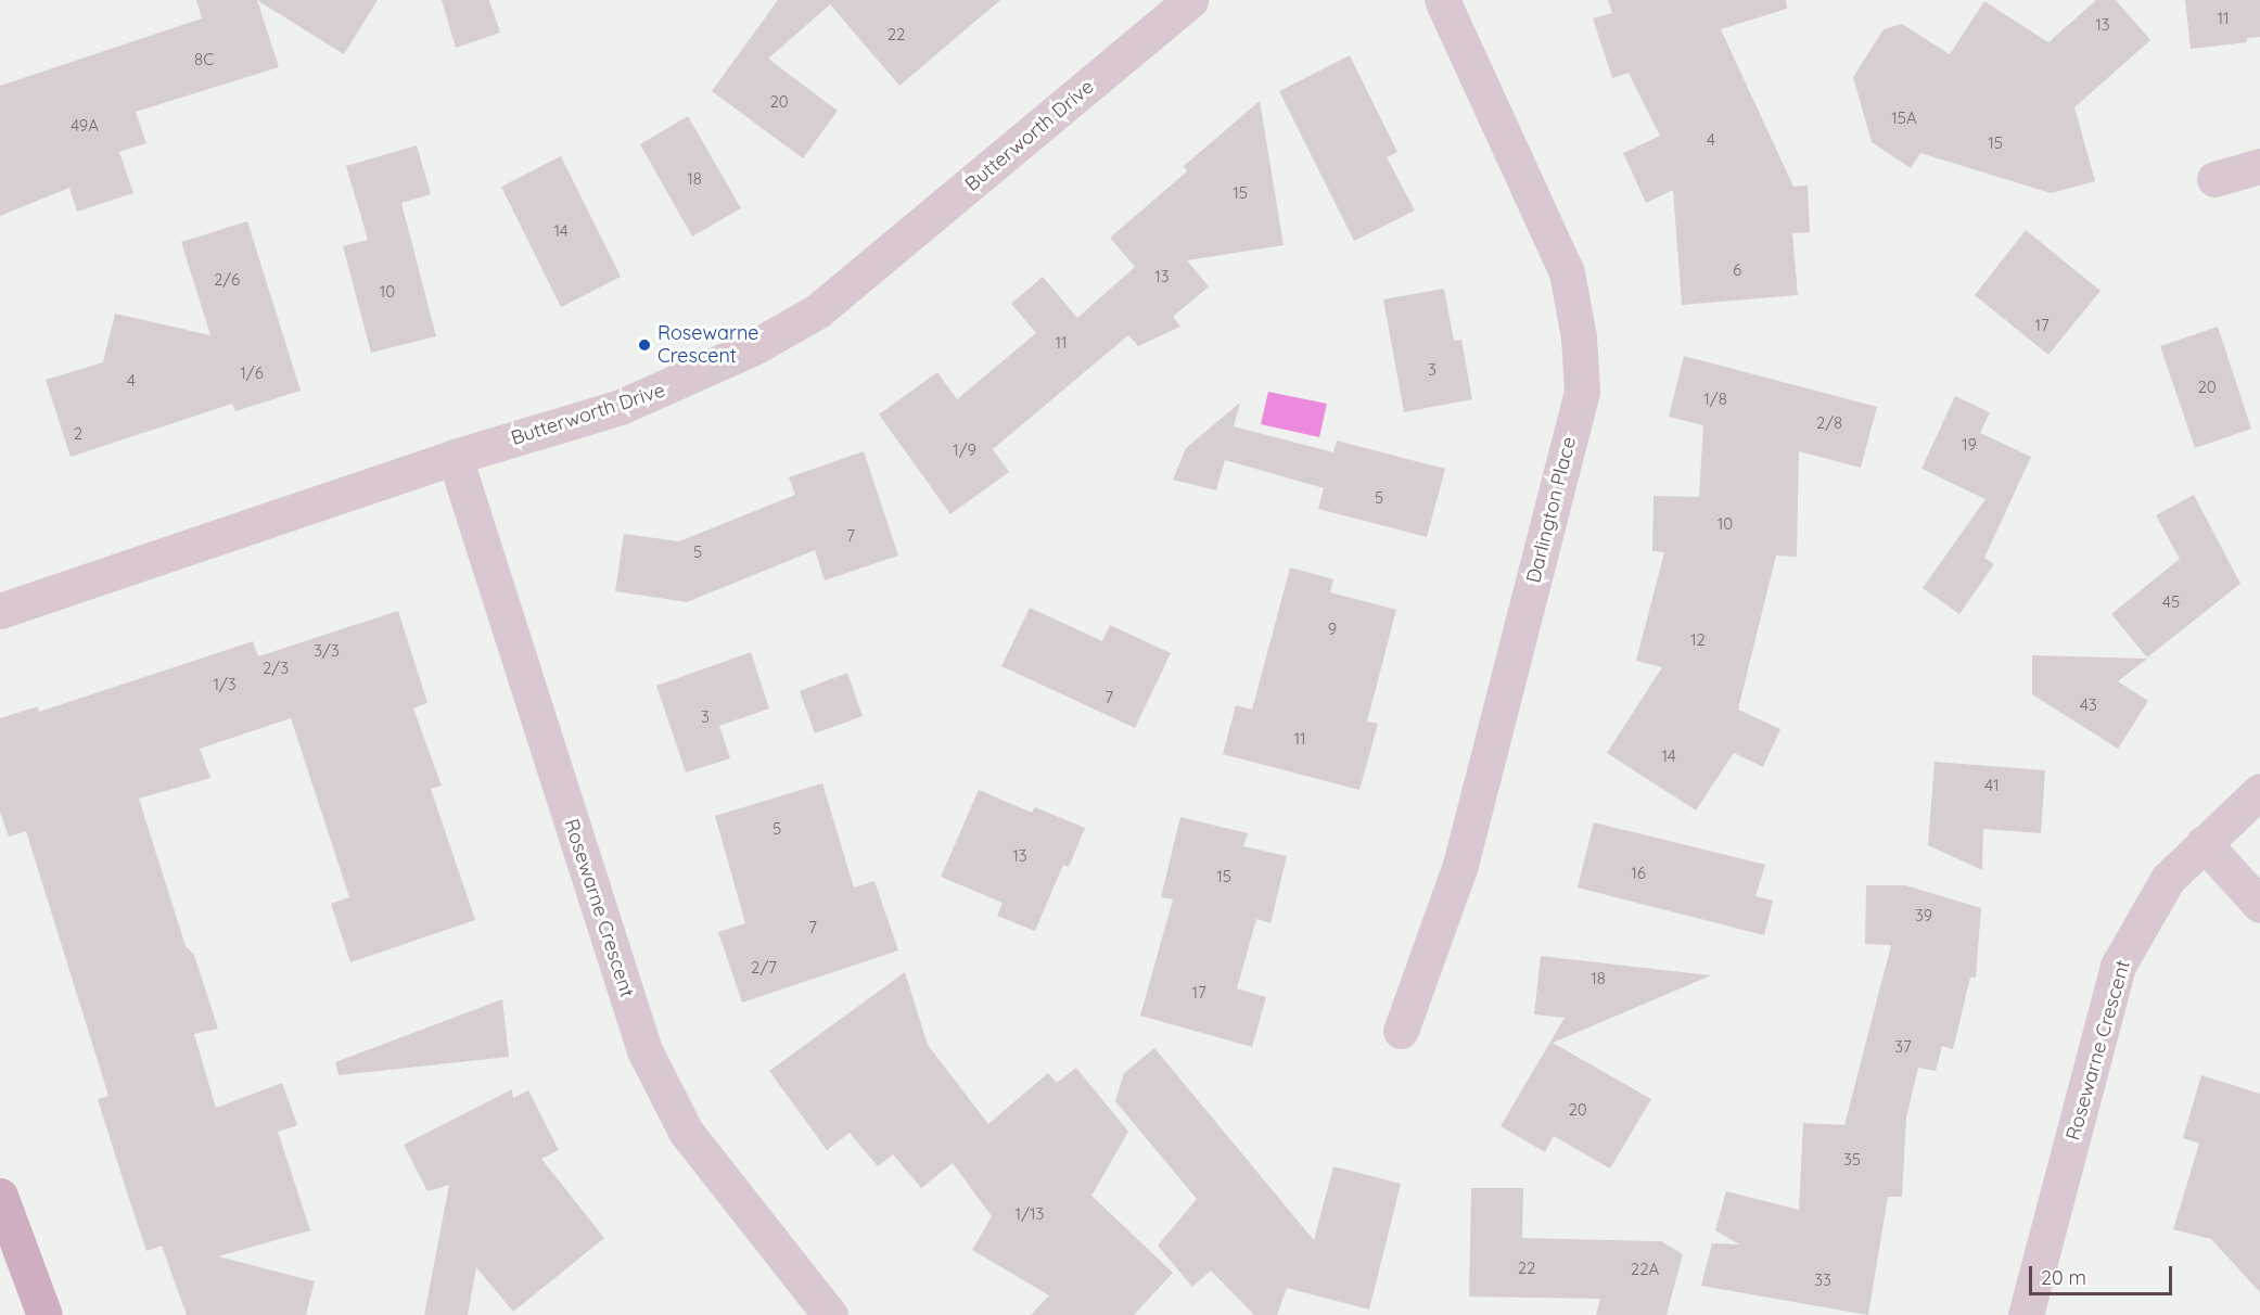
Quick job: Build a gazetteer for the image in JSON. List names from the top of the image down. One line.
{"streets":{"street":["Butterworth Drive","Darlington Place","Rosewarne Crescent"]},"crossings":[["Butterworth Drive","Rosewarne Crescent"]],"places":["Rosewarne Crescent"],"house_numbers":["11","13","22","8C","20","15A","49A","4","15","18","15","14","6","13","2/6","10","17","11","3","1/6","4","20","1/8","2/8","2","19","1/9","5","10","7","5","45","9","12","3/3","2/3","1/3","7","43","3","11","14","41","5","13","16","15","39","7","2/7","18","17","37","20","35","1/13","22","22A","33"],"scale_bar":"20 m"}
